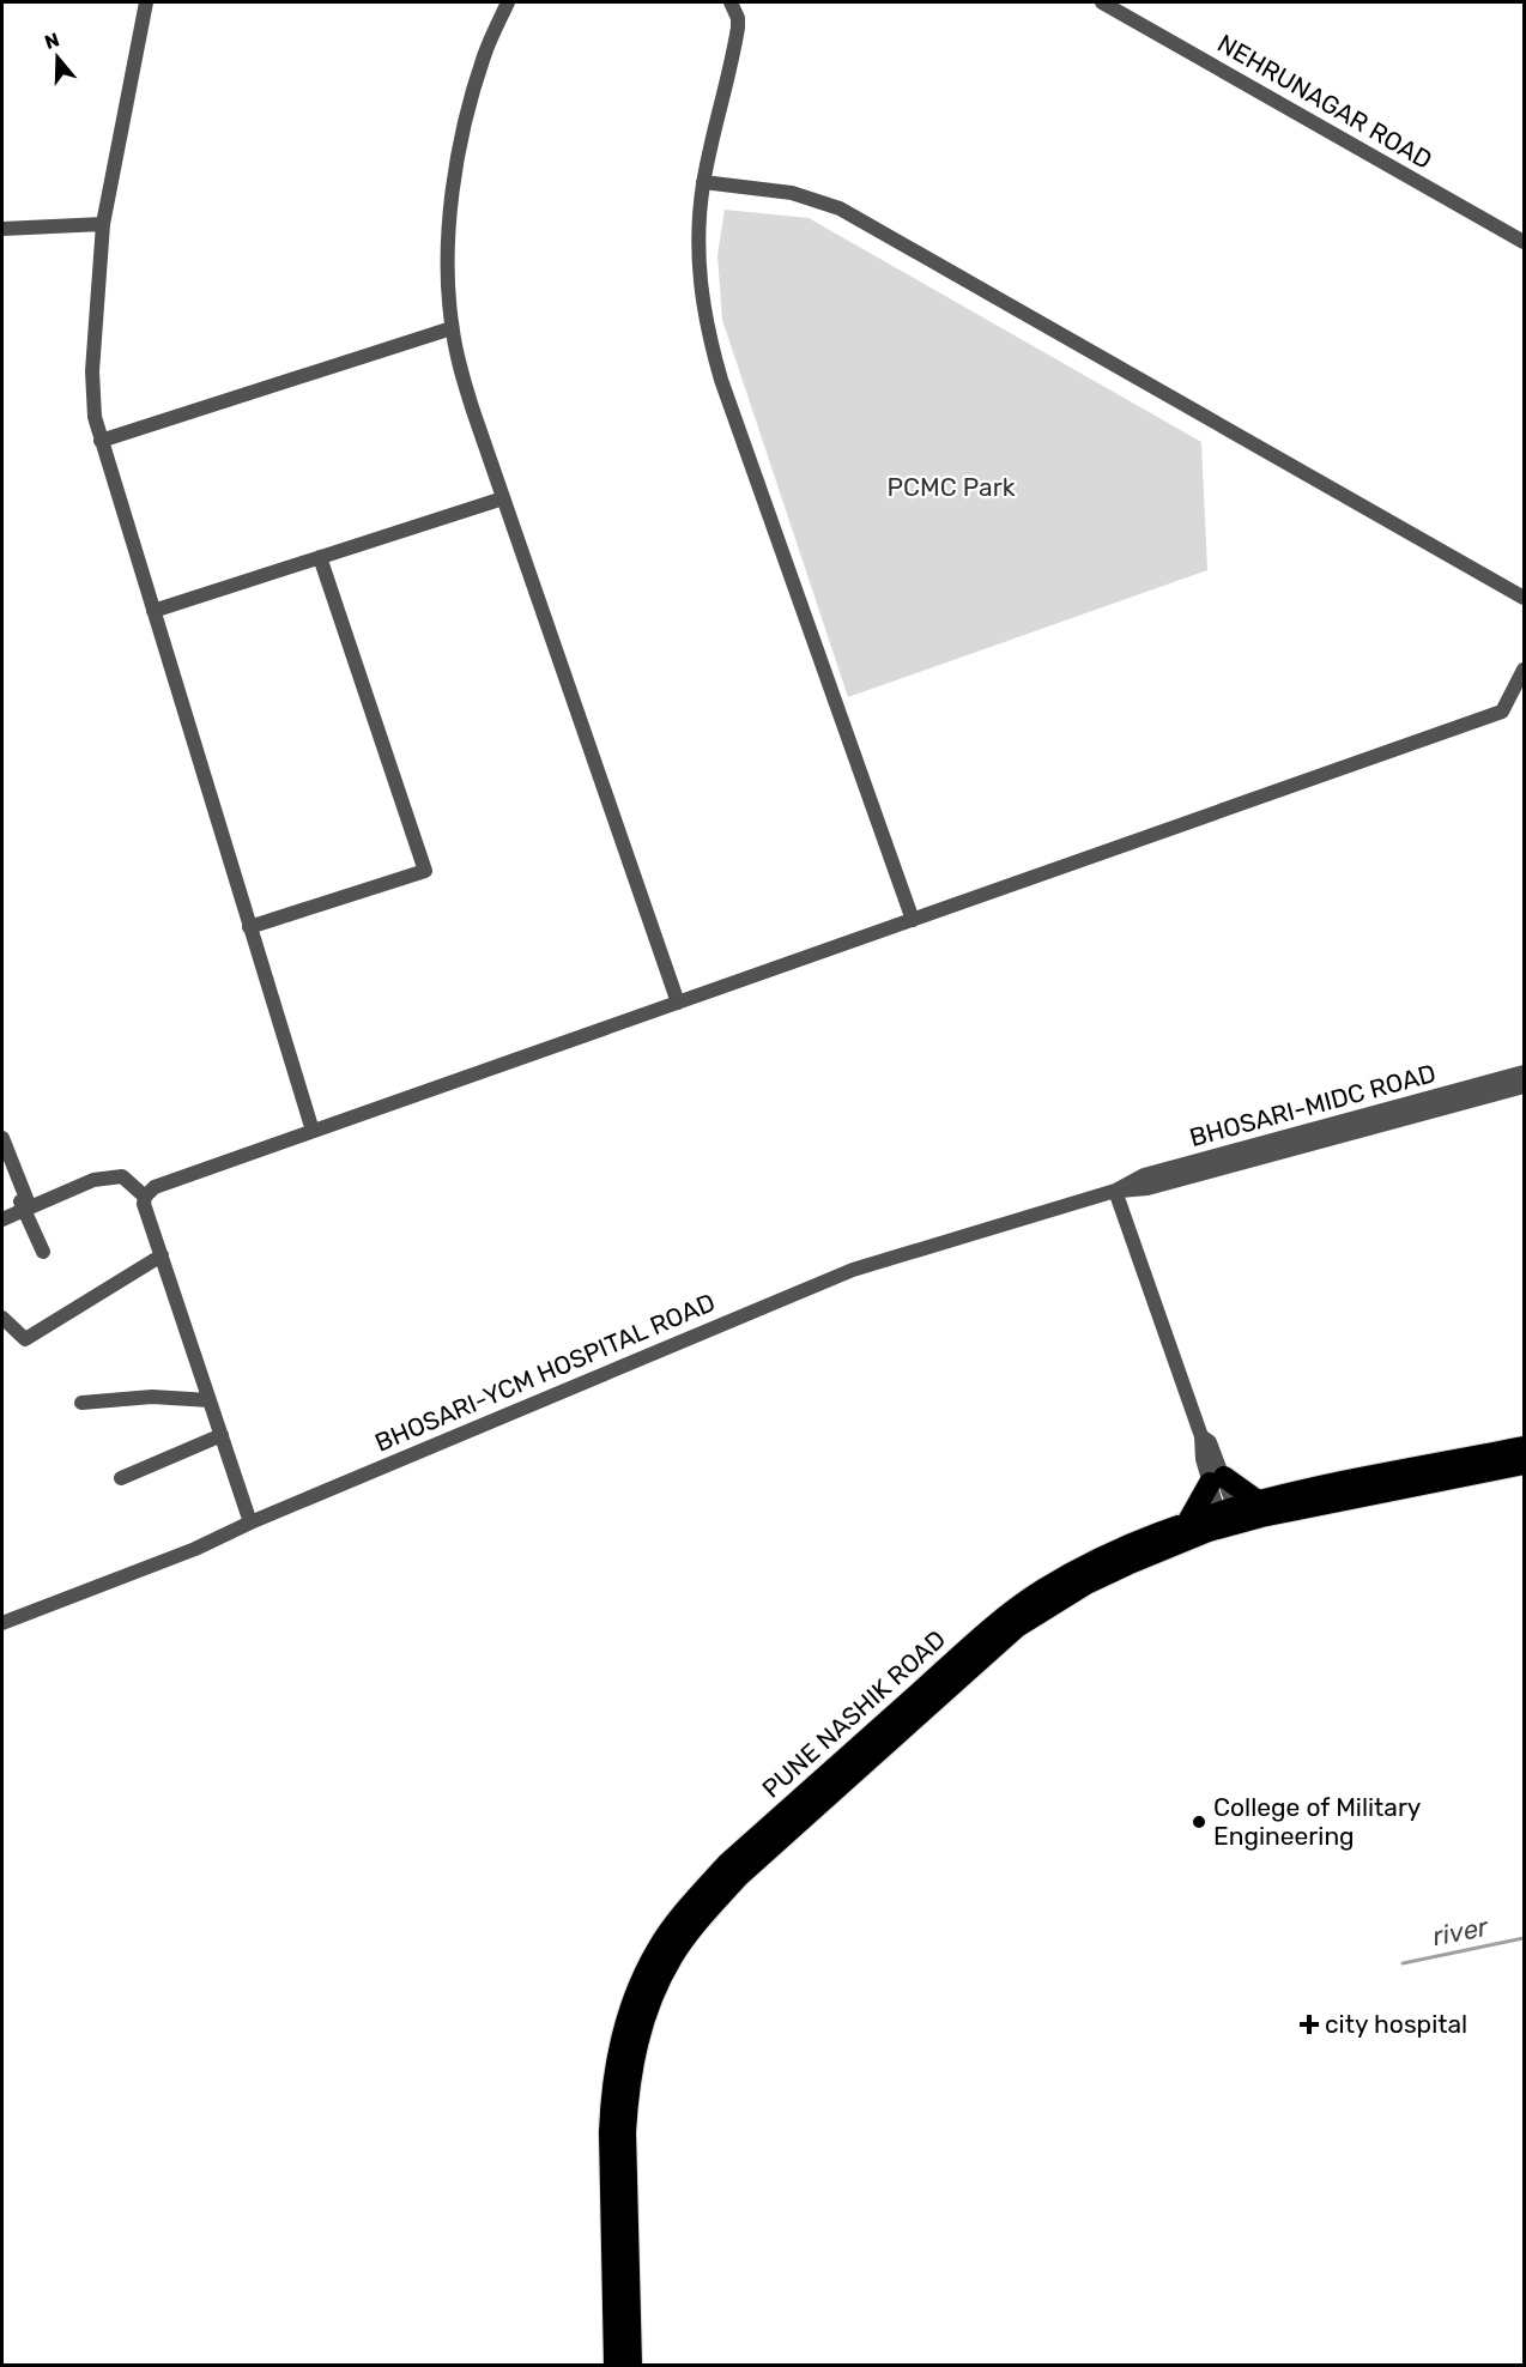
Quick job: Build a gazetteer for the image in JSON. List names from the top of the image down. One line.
{"streets":{"highway":["PUNE NASHIK ROAD"],"street":["NEHRUNAGAR ROAD","BHOSARI-MIDC ROAD","BHOSARI-YCM HOSPITAL ROAD"]},"crossings":[["BHOSARI-MIDC ROAD","BHOSARI-YCM HOSPITAL ROAD"]],"water":["river"],"parks":["PCMC Park"],"places":{"other":["College of Military Engineering"],"health":["city hospital"]},"north":"top"}
